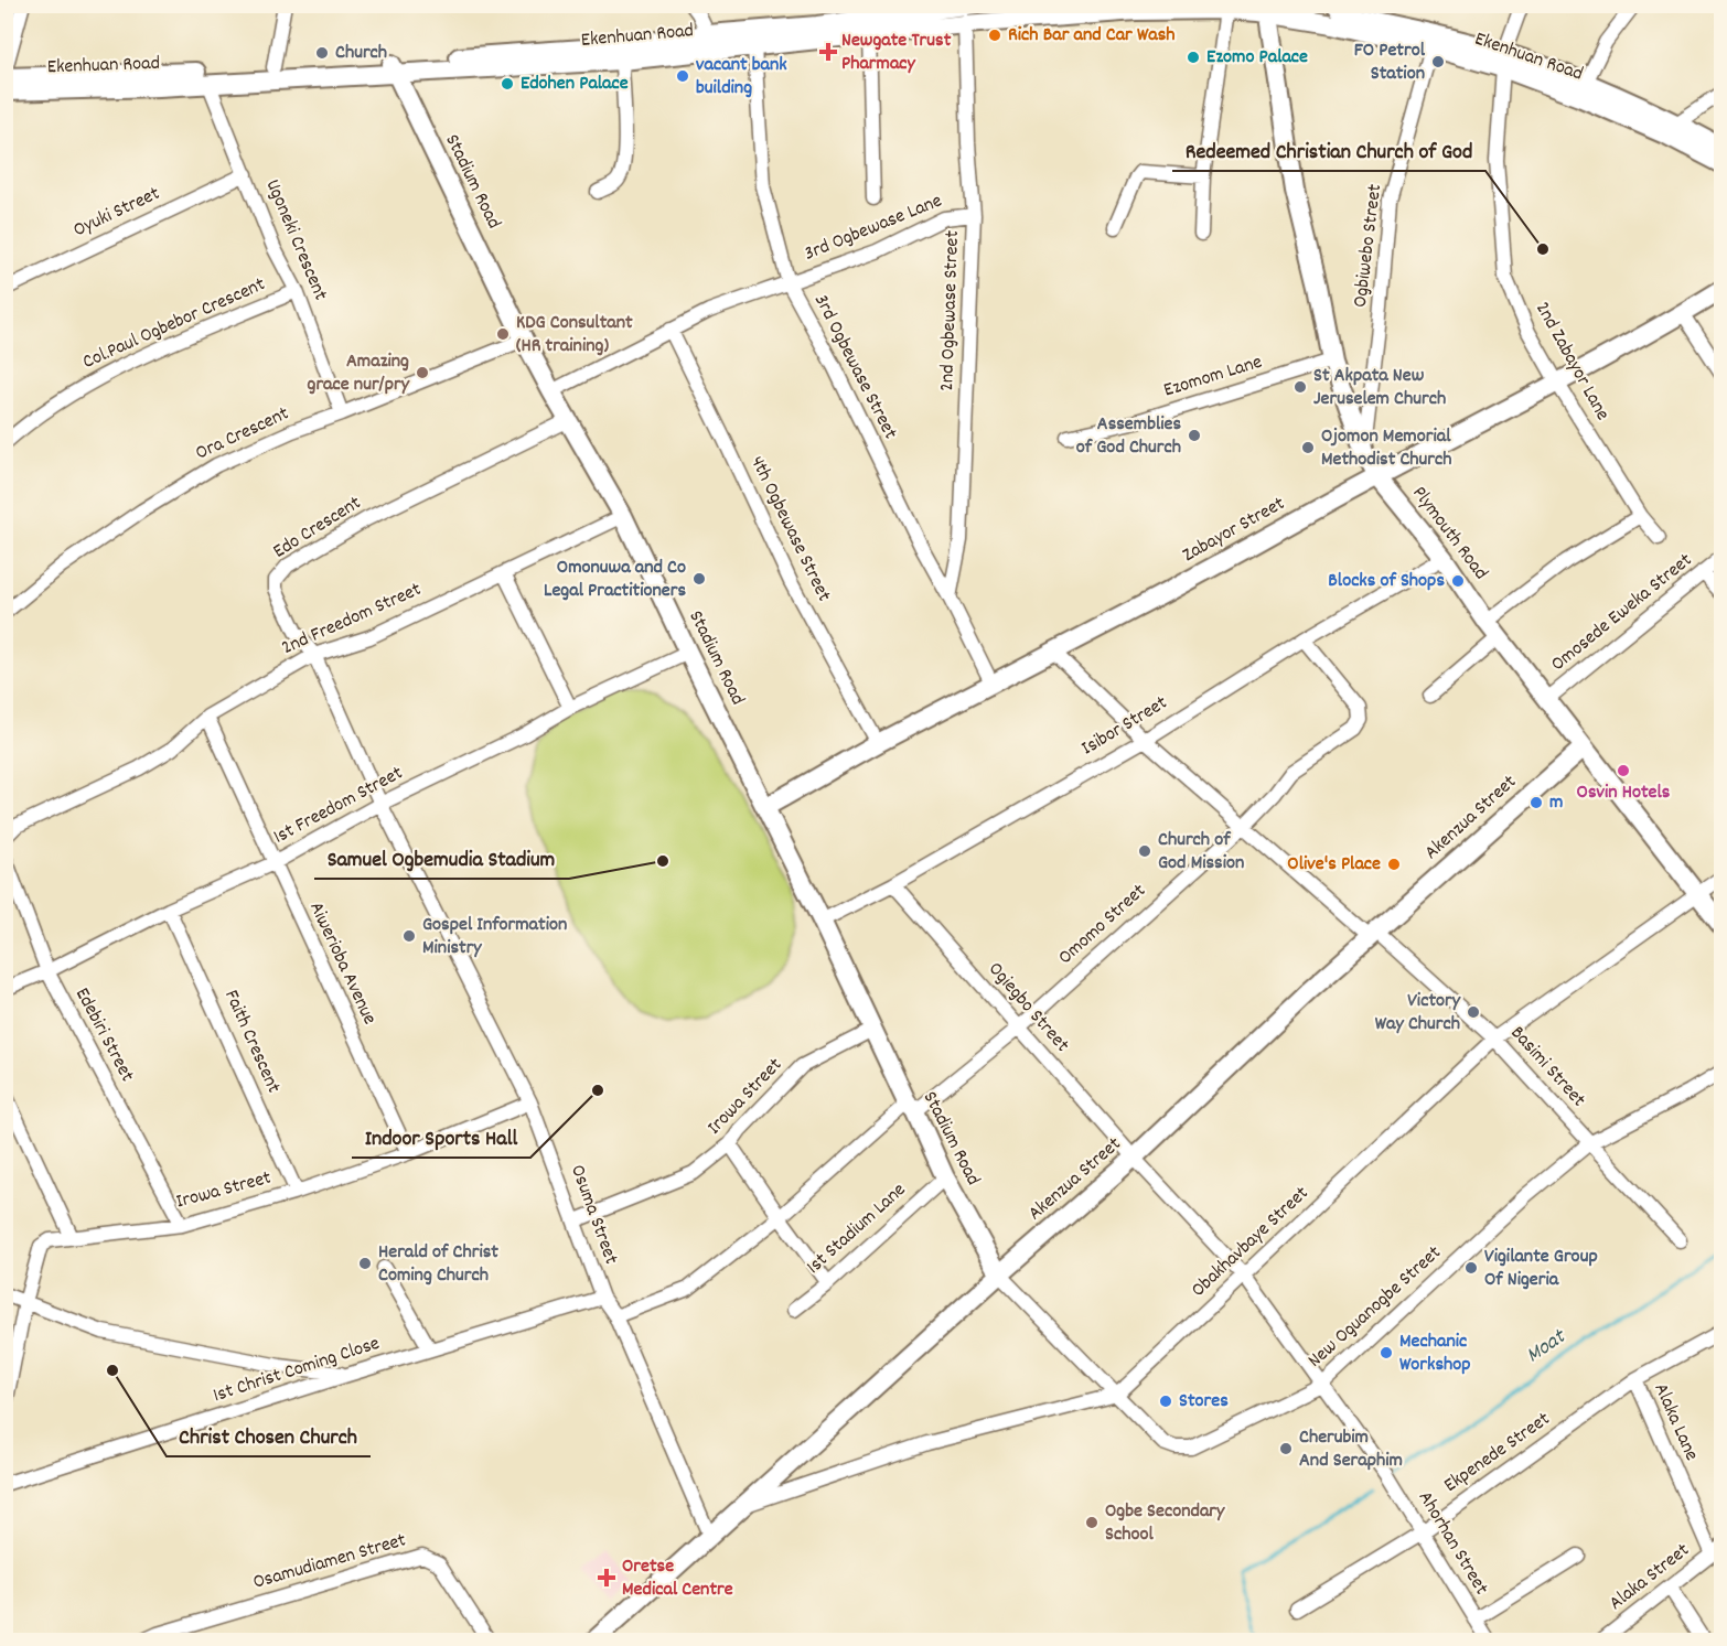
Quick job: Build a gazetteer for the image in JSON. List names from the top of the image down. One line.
{"streets":{"street":["Ekenhuan Road","Stadium Road","Oyuki Street","3rd Ogbewase Lane","Ugoneki Crescent","Ogbiwebo Street","2nd Ogbewase Street","Col.Paul Ogbebor Crescent","2nd Zabayor Lane","3rd Ogbewase Street","Ezomom Lane","Ora Crescent","Edo Crescent","4th Ogbewase Street","Zabayor Street","Plymouth Road","Omosede Eweka Street","2nd Freedom Street","Isibor Street","1st Freedom Street","Akenzua Street","Omomo Street","Aiwerioba Avenue","Ogiegbo Street","Edebiri Street","Faith Crescent","Basimi Street","Irowa Street","Osuma Street","1st Stadium Lane","Obakhavbaye Street","New Oguanogbe Street","1st Christ Coming Close","Alaka Lane","Ekpenede Street","Ahorhan Street","Osamudiamen Street","Alaka Street"]},"crossings":[["Ekenhuan Road","Stadium Road"],["Ekenhuan Road","Ugoneki Crescent"],["Ekenhuan Road","Ogbiwebo Street"],["Ekenhuan Road","2nd Ogbewase Street"],["Ekenhuan Road","2nd Zabayor Lane"],["Ekenhuan Road","3rd Ogbewase Street"],["Ekenhuan Road","Plymouth Road"],["Stadium Road","3rd Ogbewase Lane"],["Stadium Road","Ora Crescent"],["Stadium Road","Edo Crescent"],["Stadium Road","Zabayor Street"],["Stadium Road","2nd Freedom Street"],["Stadium Road","Isibor Street"],["Stadium Road","1st Freedom Street"],["Stadium Road","Akenzua Street"],["Stadium Road","Omomo Street"],["Stadium Road","Irowa Street"],["Stadium Road","1st Stadium Lane"],["Stadium Road","New Oguanogbe Street"],["Oyuki Street","Ugoneki Crescent"],["3rd Ogbewase Lane","2nd Ogbewase Street"],["3rd Ogbewase Lane","3rd Ogbewase Street"],["3rd Ogbewase Lane","4th Ogbewase Street"],["Ugoneki Crescent","Col.Paul Ogbebor Crescent"],["Ugoneki Crescent","Ora Crescent"],["Ogbiwebo Street","Plymouth Road"],["2nd Ogbewase Street","3rd Ogbewase Street"],["2nd Zabayor Lane","Zabayor Street"],["3rd Ogbewase Street","Zabayor Street"],["Ezomom Lane","Plymouth Road"],["Edo Crescent","2nd Freedom Street"],["Edo Crescent","1st Freedom Street"],["Edo Crescent","Osuma Street"],["4th Ogbewase Street","Zabayor Street"],["Zabayor Street","Plymouth Road"],["Zabayor Street","Basimi Street"],["Plymouth Road","Omosede Eweka Street"],["Plymouth Road","Isibor Street"],["Plymouth Road","Akenzua Street"],["Plymouth Road","Obakhavbaye Street"],["2nd Freedom Street","Aiwerioba Avenue"],["Isibor Street","Omomo Street"],["Isibor Street","Ogiegbo Street"],["Isibor Street","Basimi Street"],["1st Freedom Street","Aiwerioba Avenue"],["1st Freedom Street","Edebiri Street"],["1st Freedom Street","Faith Crescent"],["1st Freedom Street","Osuma Street"],["Akenzua Street","Ogiegbo Street"],["Akenzua Street","Basimi Street"],["Akenzua Street","Osuma Street"],["Akenzua Street","Obakhavbaye Street"],["Akenzua Street","New Oguanogbe Street"],["Akenzua Street","Ahorhan Street"],["Omomo Street","Ogiegbo Street"],["Omomo Street","Basimi Street"],["Omomo Street","Osuma Street"],["Aiwerioba Avenue","Irowa Street"],["Ogiegbo Street","Ahorhan Street"],["Edebiri Street","Irowa Street"],["Faith Crescent","Irowa Street"],["Basimi Street","Obakhavbaye Street"],["Basimi Street","New Oguanogbe Street"],["Irowa Street","Osuma Street"],["Osuma Street","1st Christ Coming Close"],["Obakhavbaye Street","New Oguanogbe Street"],["Obakhavbaye Street","Ahorhan Street"],["New Oguanogbe Street","Ahorhan Street"],["Alaka Lane","Ekpenede Street"],["Alaka Lane","Alaka Street"],["Ekpenede Street","Ahorhan Street"]],"water":["Moat"],"places":{"other":["Rich Bar and Car Wash","Church","Ezomo Palace","FO Petrol Station","vacant bank building","Edohen Palace","Redeemed Christian Church of God","KDG Consultant (HR training)","Amazing grace nur/pry","St Akpata New Jeruselem Church","Assemblies of God Church","Ojomon Memorial Methodist Church","Omonuwa and Co Legal Practitioners","Blocks of Shops","Osvin Hotels","m","Church of God Mission","Samuel Ogbemudia Stadium","Olive's Place","Gospel Information Ministry","Victory Way Church","Indoor Sports Hall","Herald of Christ Coming Church","Vigilante Group Of Nigeria","Mechanic Workshop","Christ Chosen Church","Stores","Cherubim And Seraphim","Ogbe Secondary School"],"health":["Newgate Trust Pharmacy","Oretse Medical Centre"]}}
